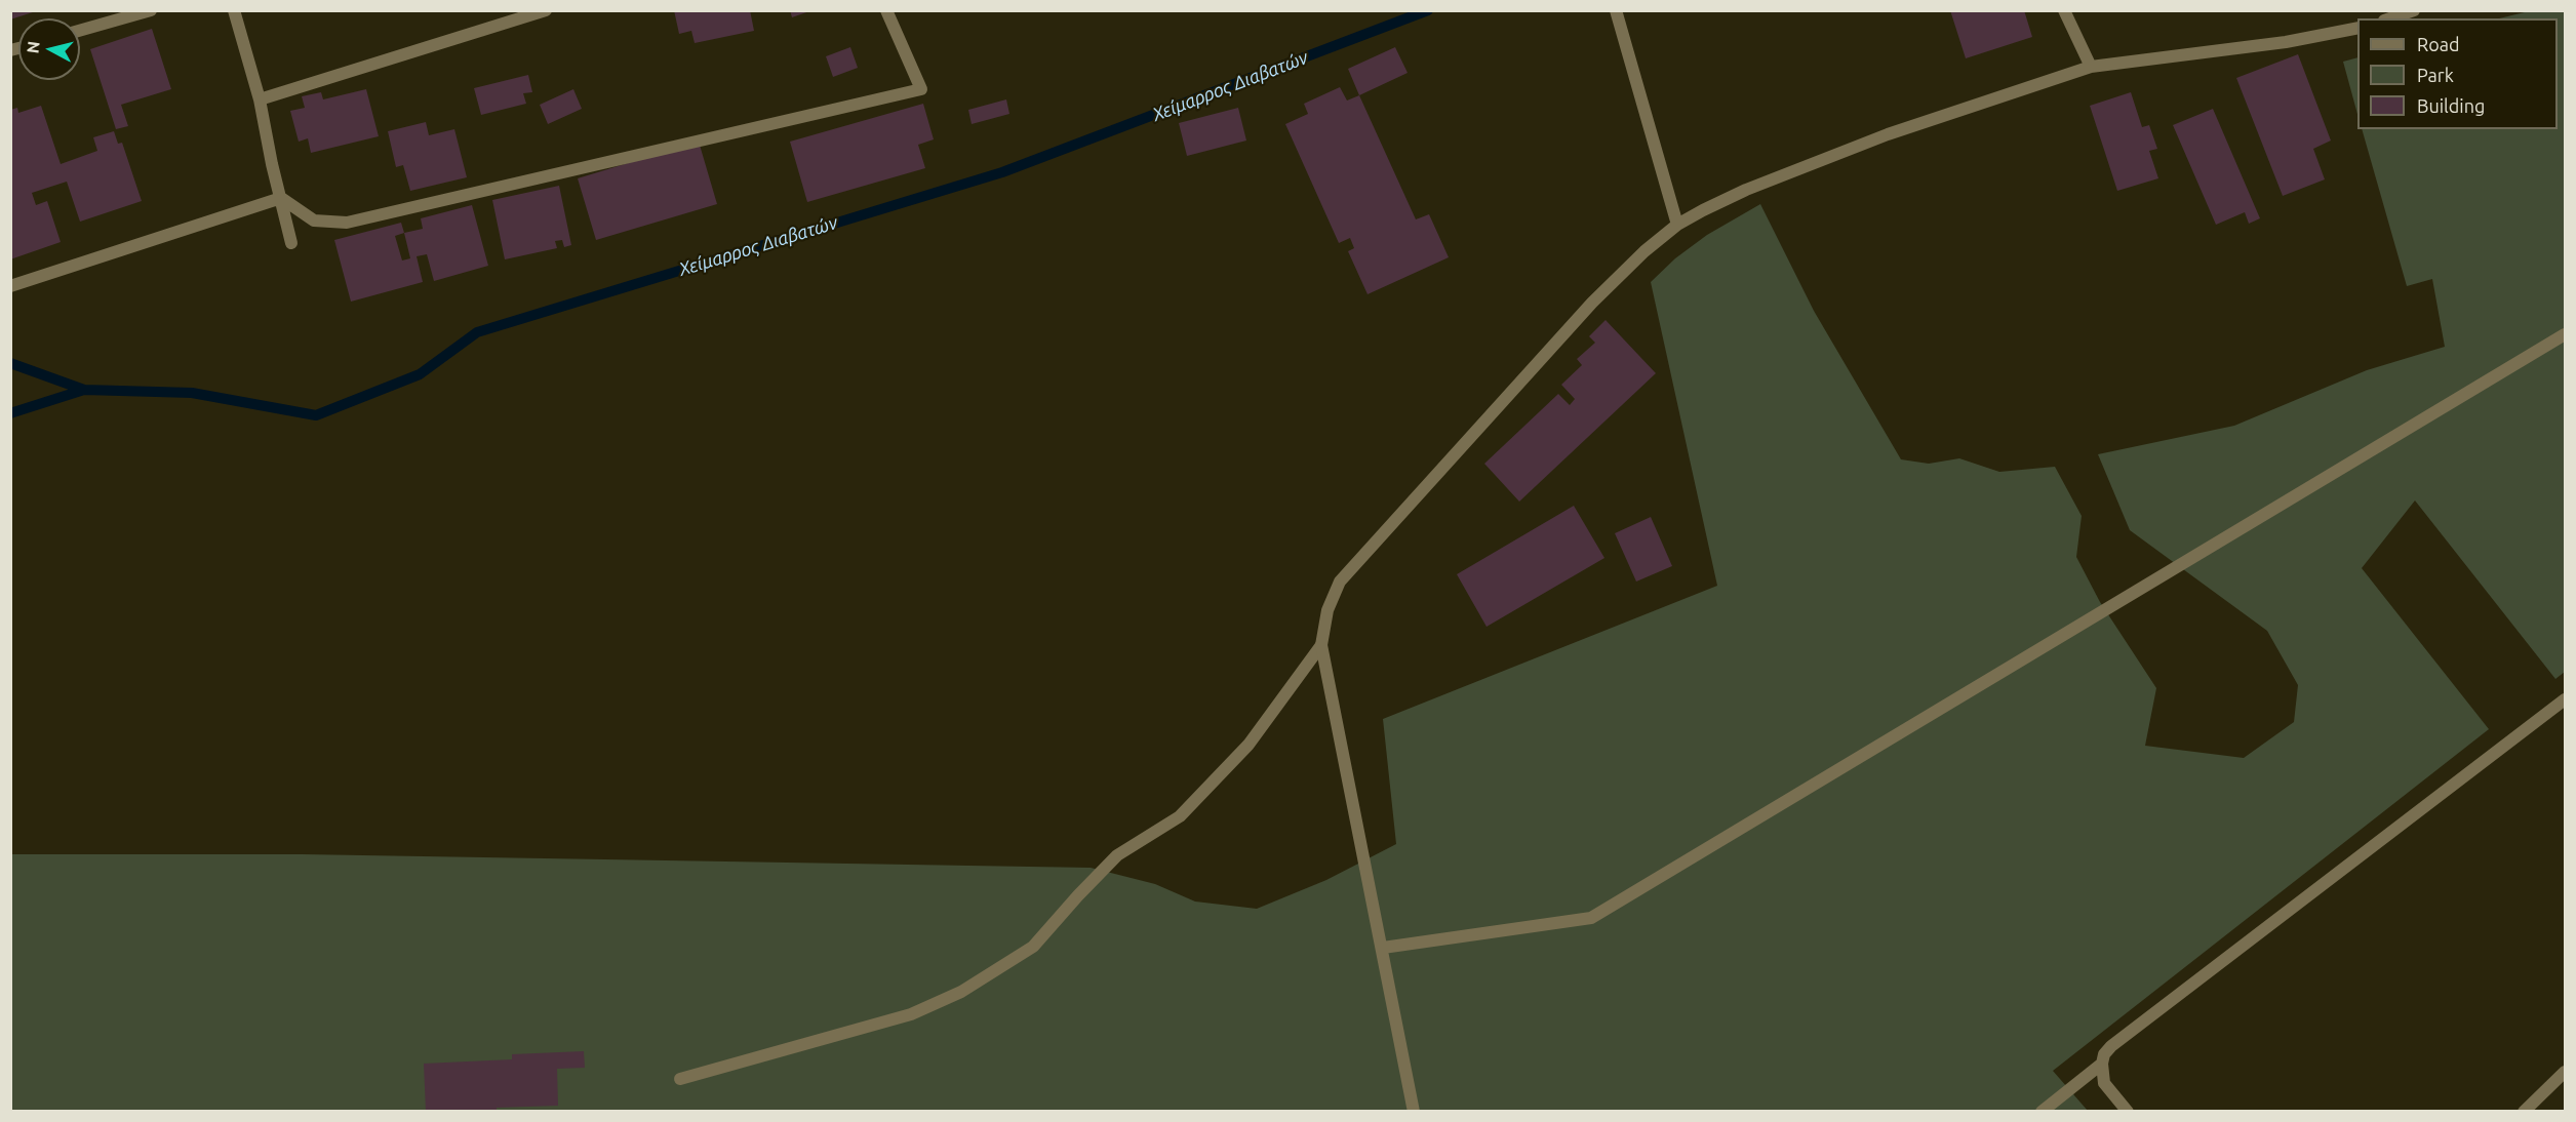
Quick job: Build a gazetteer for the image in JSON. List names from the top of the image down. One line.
{"water":["Χείμαρρος Διαβατών"],"legend":["Road","Park","Building"],"north":"left"}
